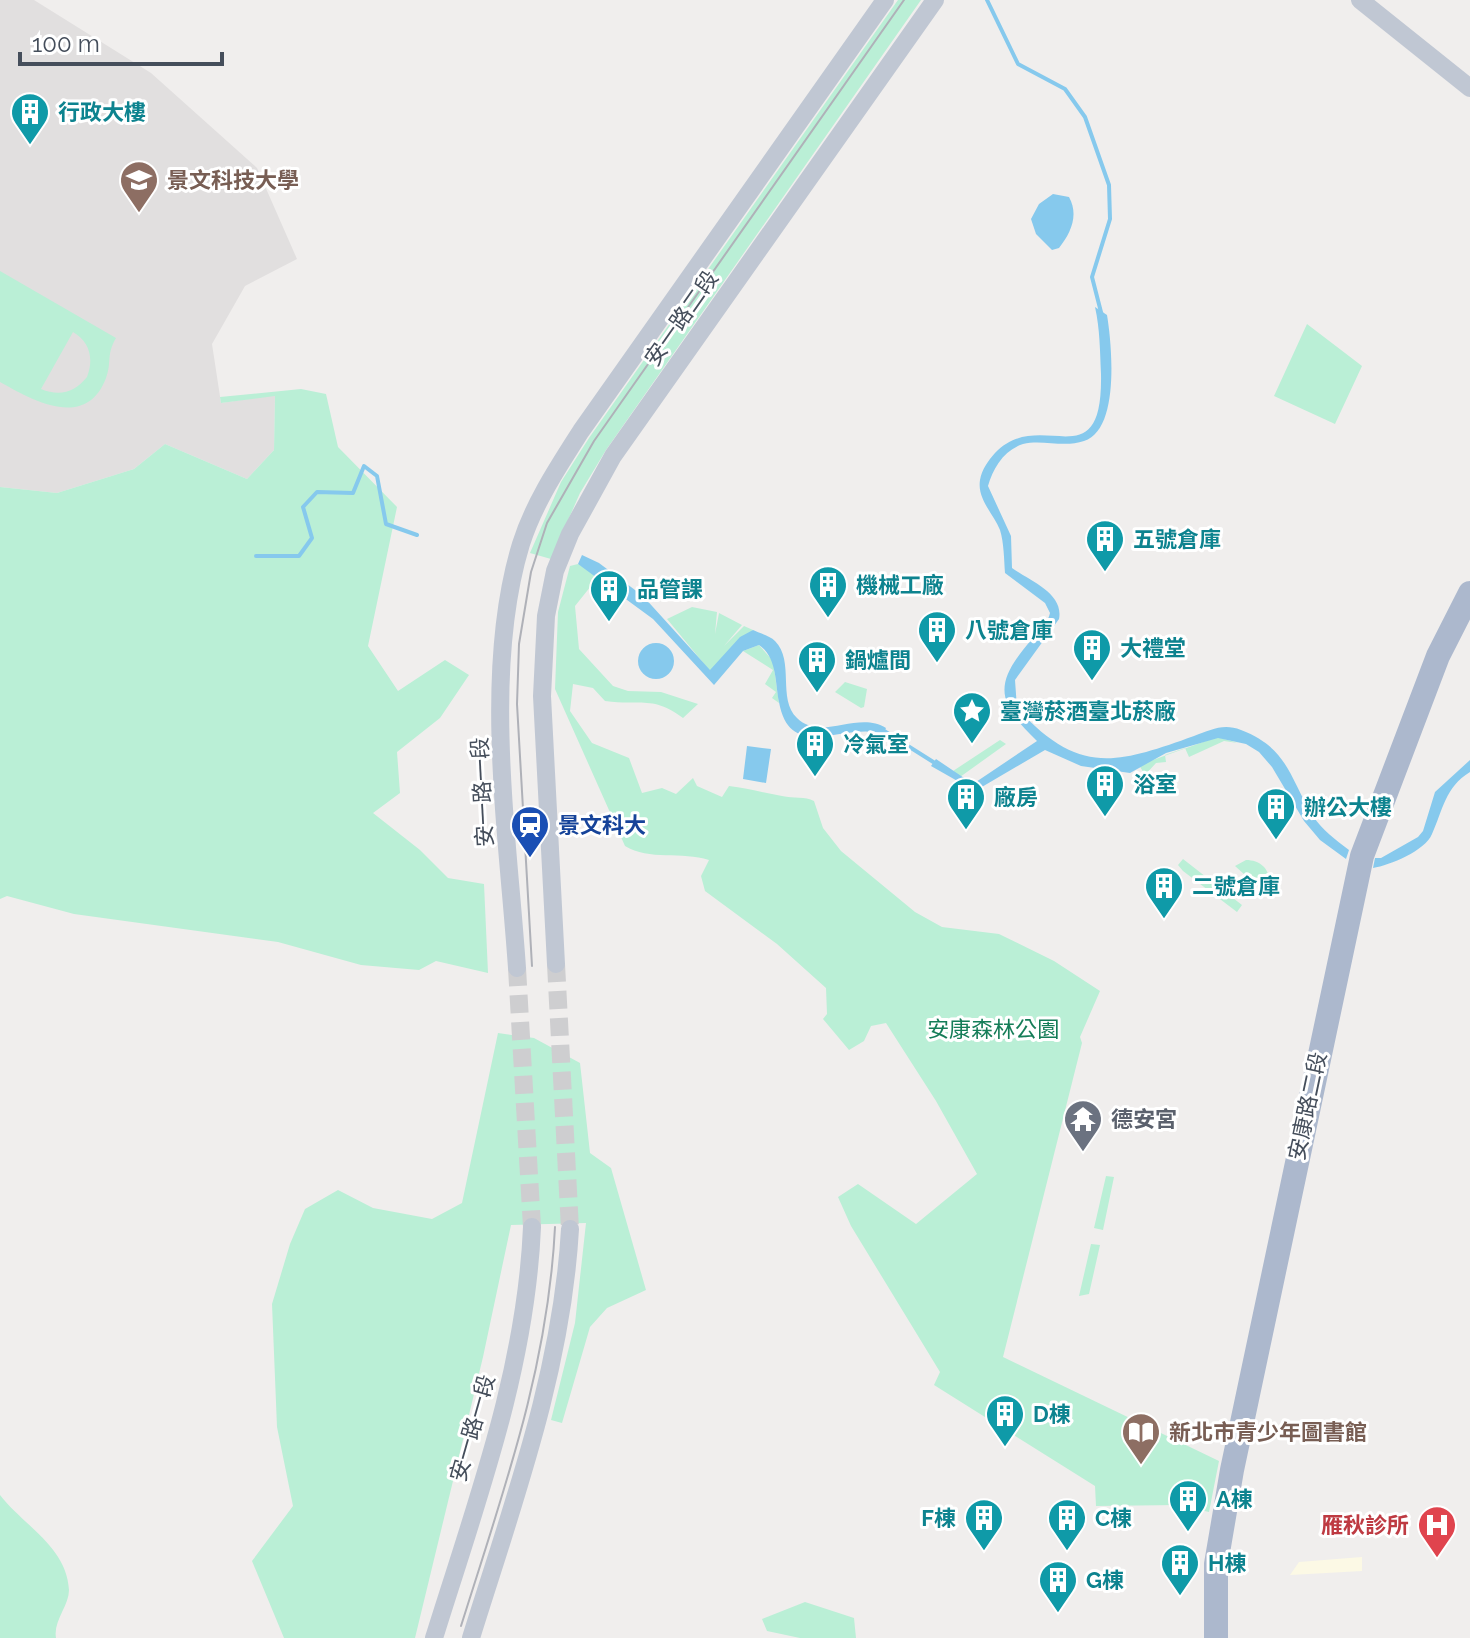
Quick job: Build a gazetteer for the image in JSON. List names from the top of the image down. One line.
{"streets":{"main road":["安康路二段"],"street":["安一路二段","安一路一段"]},"crossings":[["安一路二段","安一路一段"]],"parks":["安康森林公園"],"places":{"building":["行政大樓","五號倉庫","機械工廠","品管課","八號倉庫","大禮堂","鍋爐間","冷氣室","浴室","廠房","辦公大樓","二號倉庫","D棟","A棟","F棟","C棟","H棟","G棟"],"school or university":["景文科技大學"],"place":["臺灣菸酒臺北菸廠"],"station":["景文科大"],"temple":["德安宮"],"library":["新北市青少年圖書館"],"hospital":["雁秋診所"]},"scale_bar":"100 m"}
